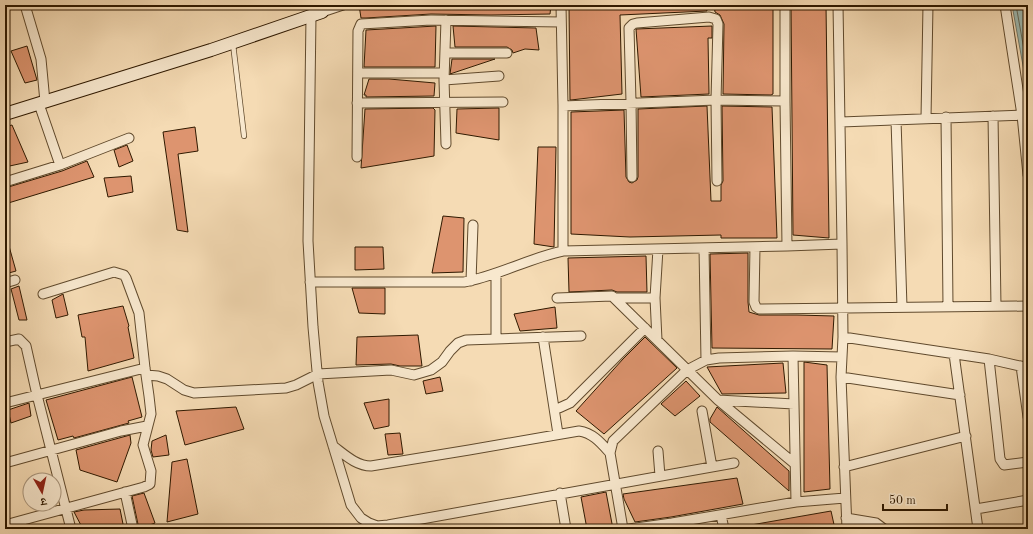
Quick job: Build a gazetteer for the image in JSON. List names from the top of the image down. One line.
{"scale_bar":"50 m","north":"bottom"}
